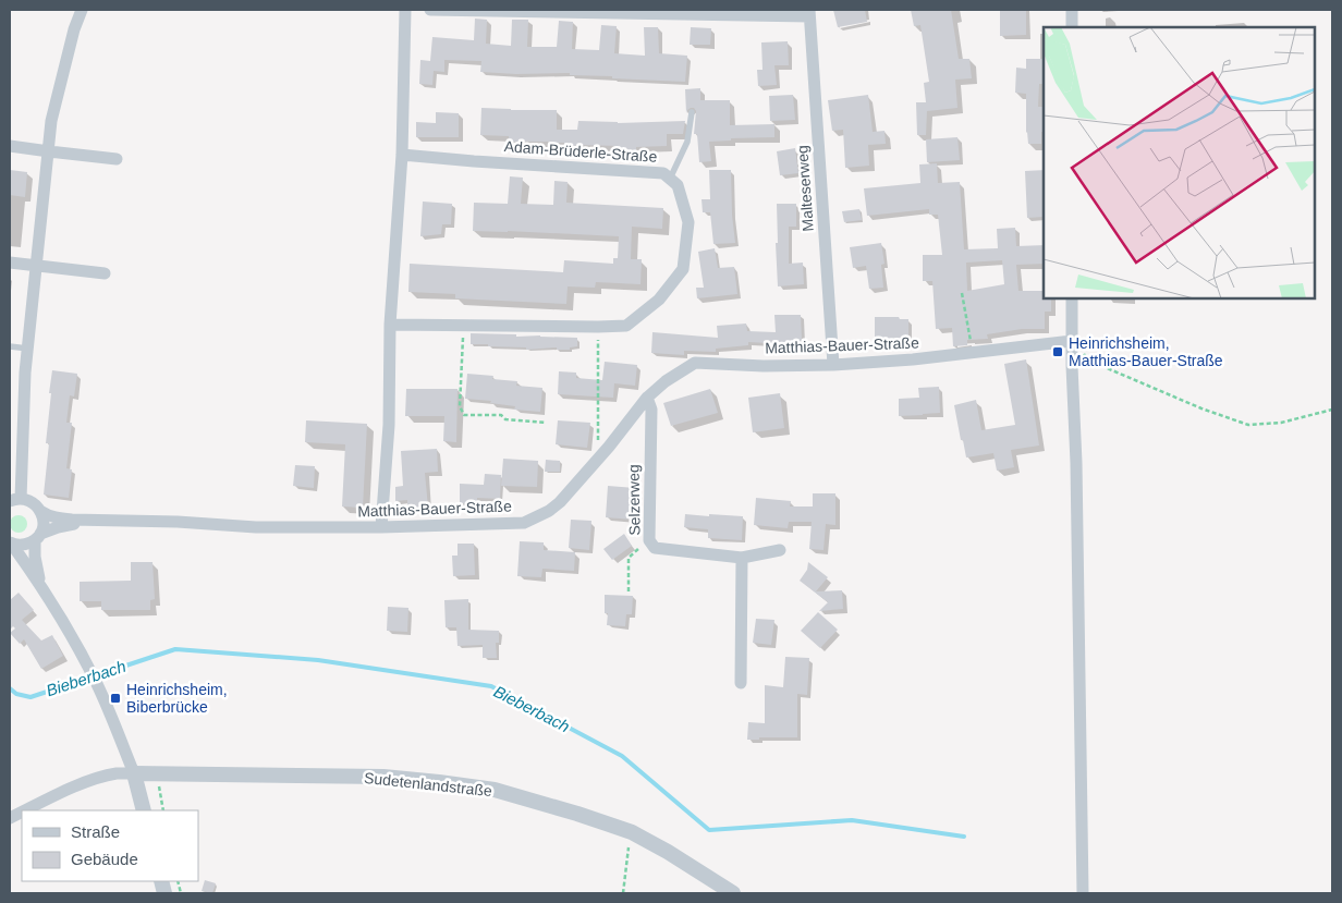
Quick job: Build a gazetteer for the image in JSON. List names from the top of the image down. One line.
{"streets":{"street":["Adam-Brüderle-Straße","Malteserweg","Matthias-Bauer-Straße","Selzerweg","Sudetenlandstraße"]},"crossings":[["Malteserweg","Matthias-Bauer-Straße"],["Matthias-Bauer-Straße","Selzerweg"]],"water":["Bieberbach"],"places":{"transit":["Heinrichsheim, Matthias-Bauer-Straße","Heinrichsheim, Biberbrücke"]},"legend":["Straße","Gebäude"]}
